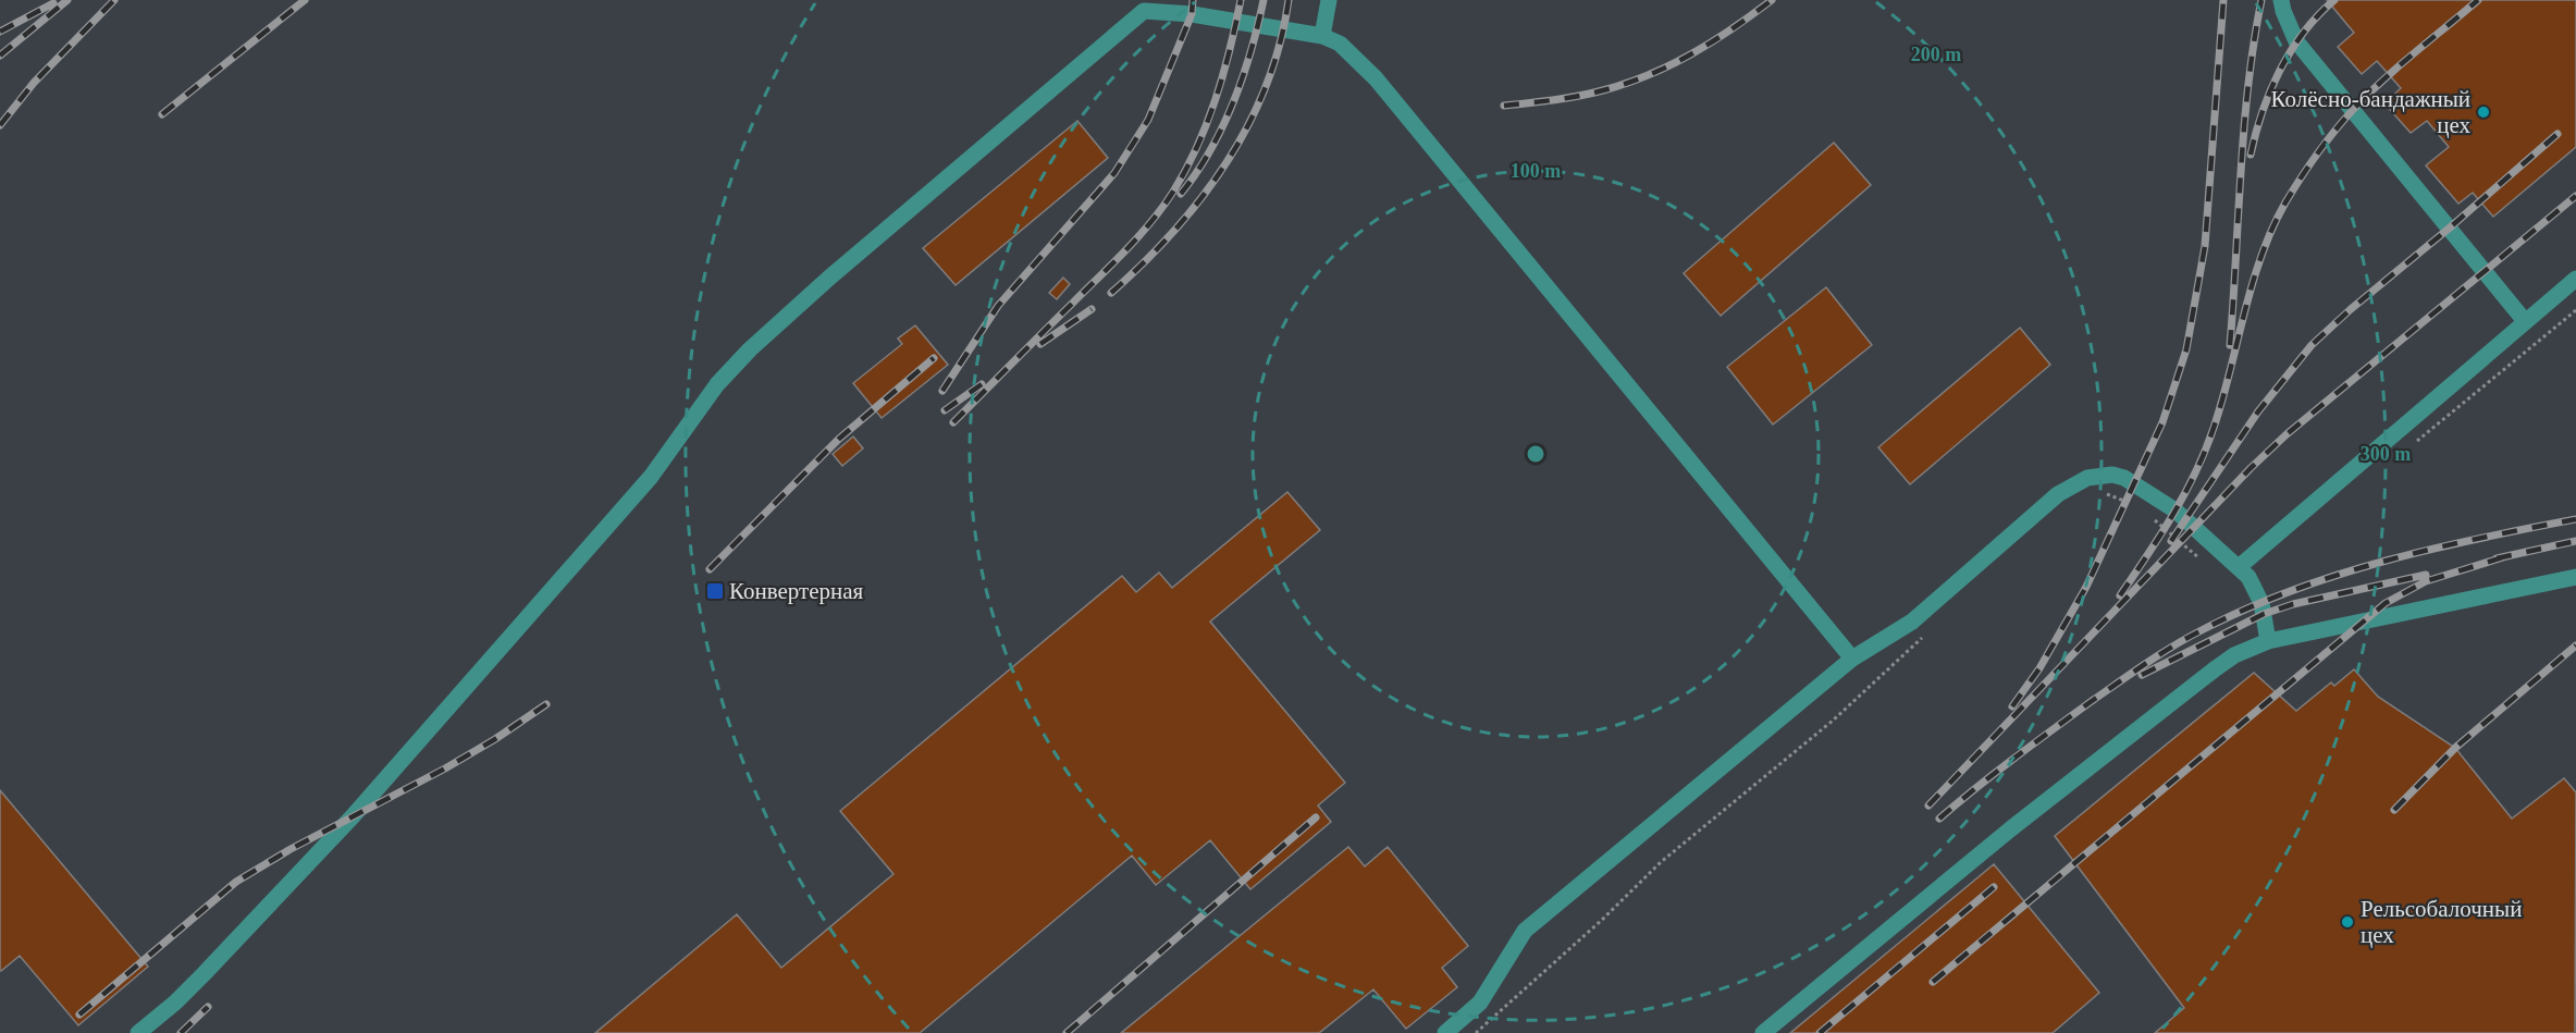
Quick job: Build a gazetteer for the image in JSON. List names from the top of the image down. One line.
{"places":{"other":["Колёсно-бандажный цех","Рельсобалочный цех"],"transit":["Конвертерная"]},"rings":["200 m","100 m","300 m"]}
